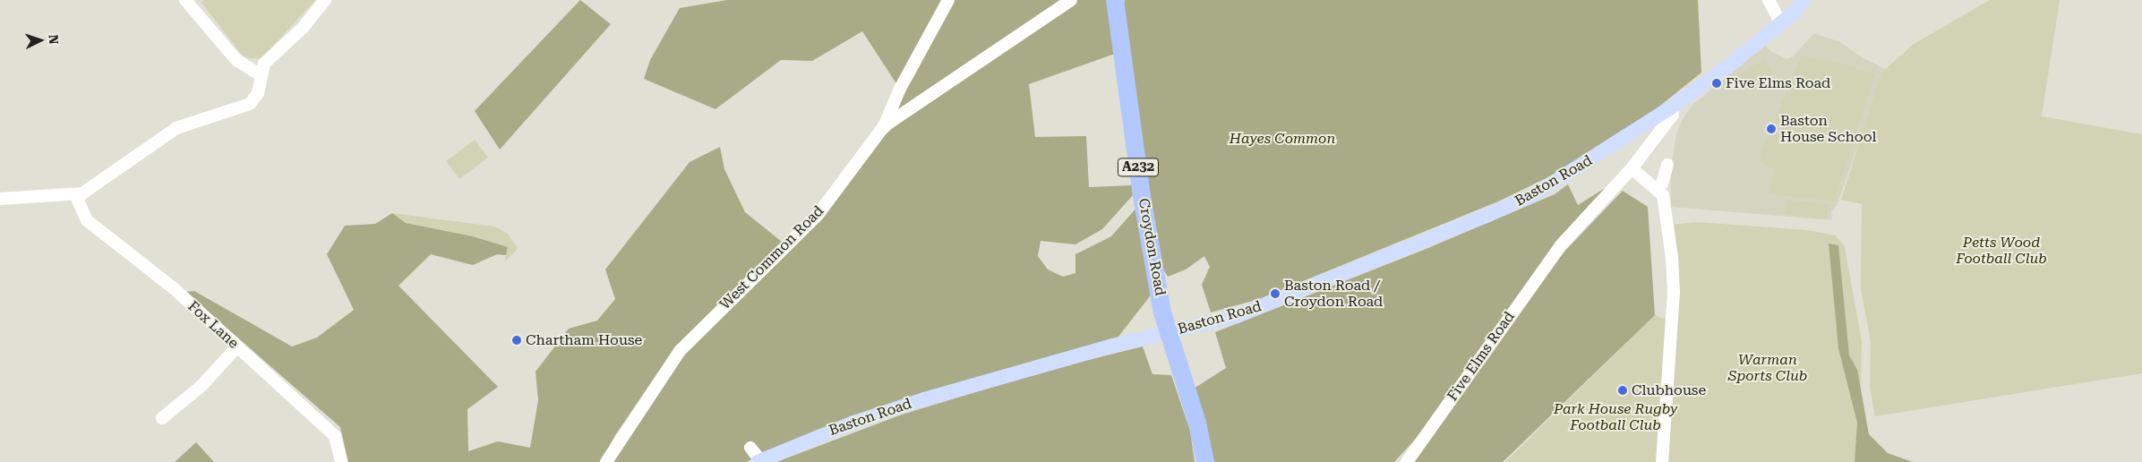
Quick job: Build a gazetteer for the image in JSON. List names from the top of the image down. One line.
{"streets":{"highway":["A232","Croydon Road"],"main road":["Baston Road"],"street":["West Common Road","Fox Lane","Five Elms Road"]},"crossings":[["Baston Road","Croydon Road"],["Baston Road","Five Elms Road"]],"parks":["Hayes Common","Petts Wood Football Club","Warman Sports Club","Park House Rugby Football Club"],"places":["Five Elms Road","Baston House School","Baston Road / Croydon Road","Chartham House","Clubhouse"],"north":"right"}
